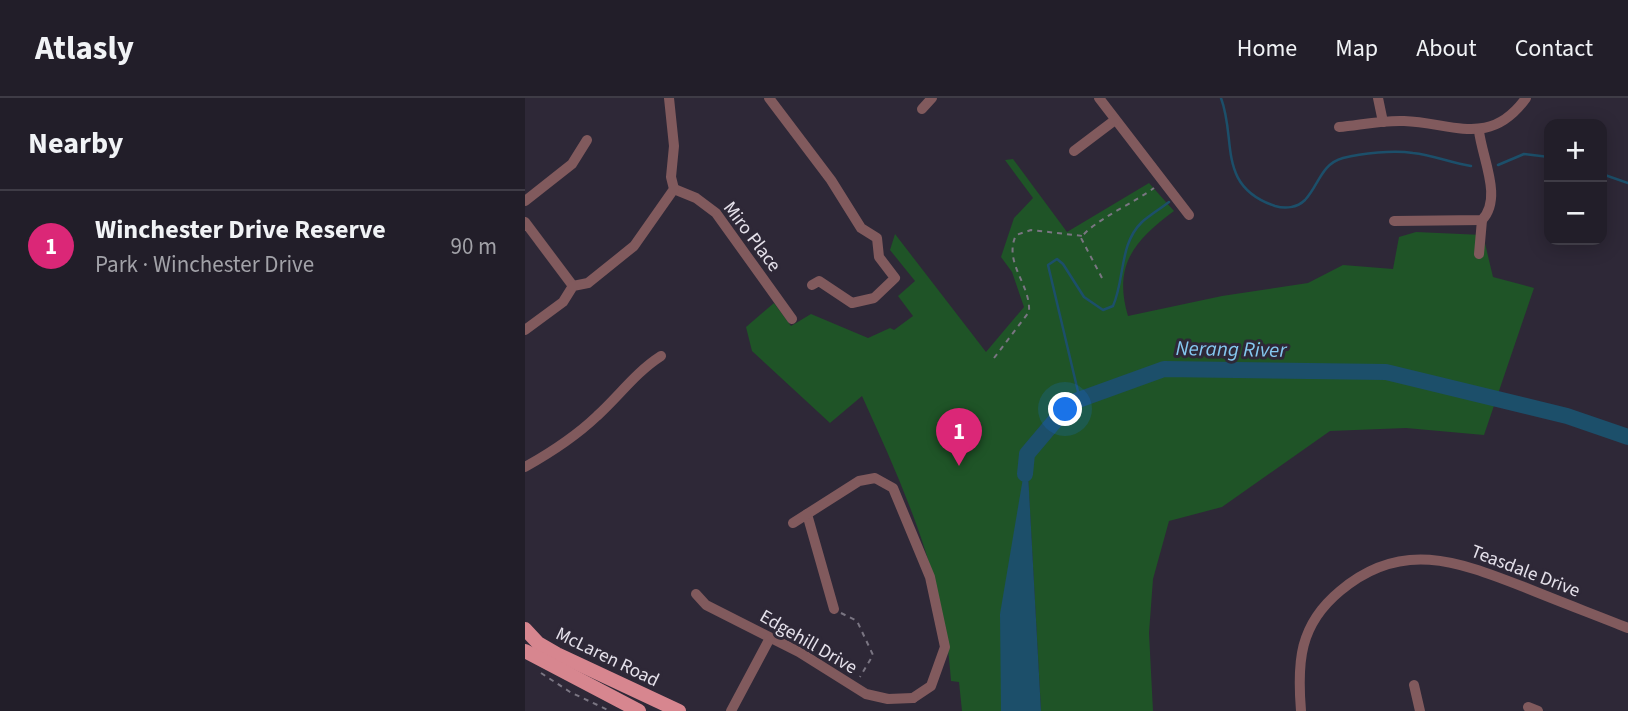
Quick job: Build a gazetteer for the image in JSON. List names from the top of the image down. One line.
{"streets":{"main road":["McLaren Road"],"street":["Miro Place","Teasdale Drive","Edgehill Drive"]},"water":["Nerang River"],"page":{"header":"Atlasly","nav":["Home","Map","About","Contact"],"heading":"Nearby","map_buttons":["+","−"],"list":[{"mark":"1","name":"Winchester Drive Reserve","note":"Park · Winchester Drive","value":"90 m"}],"pins":"1"}}
